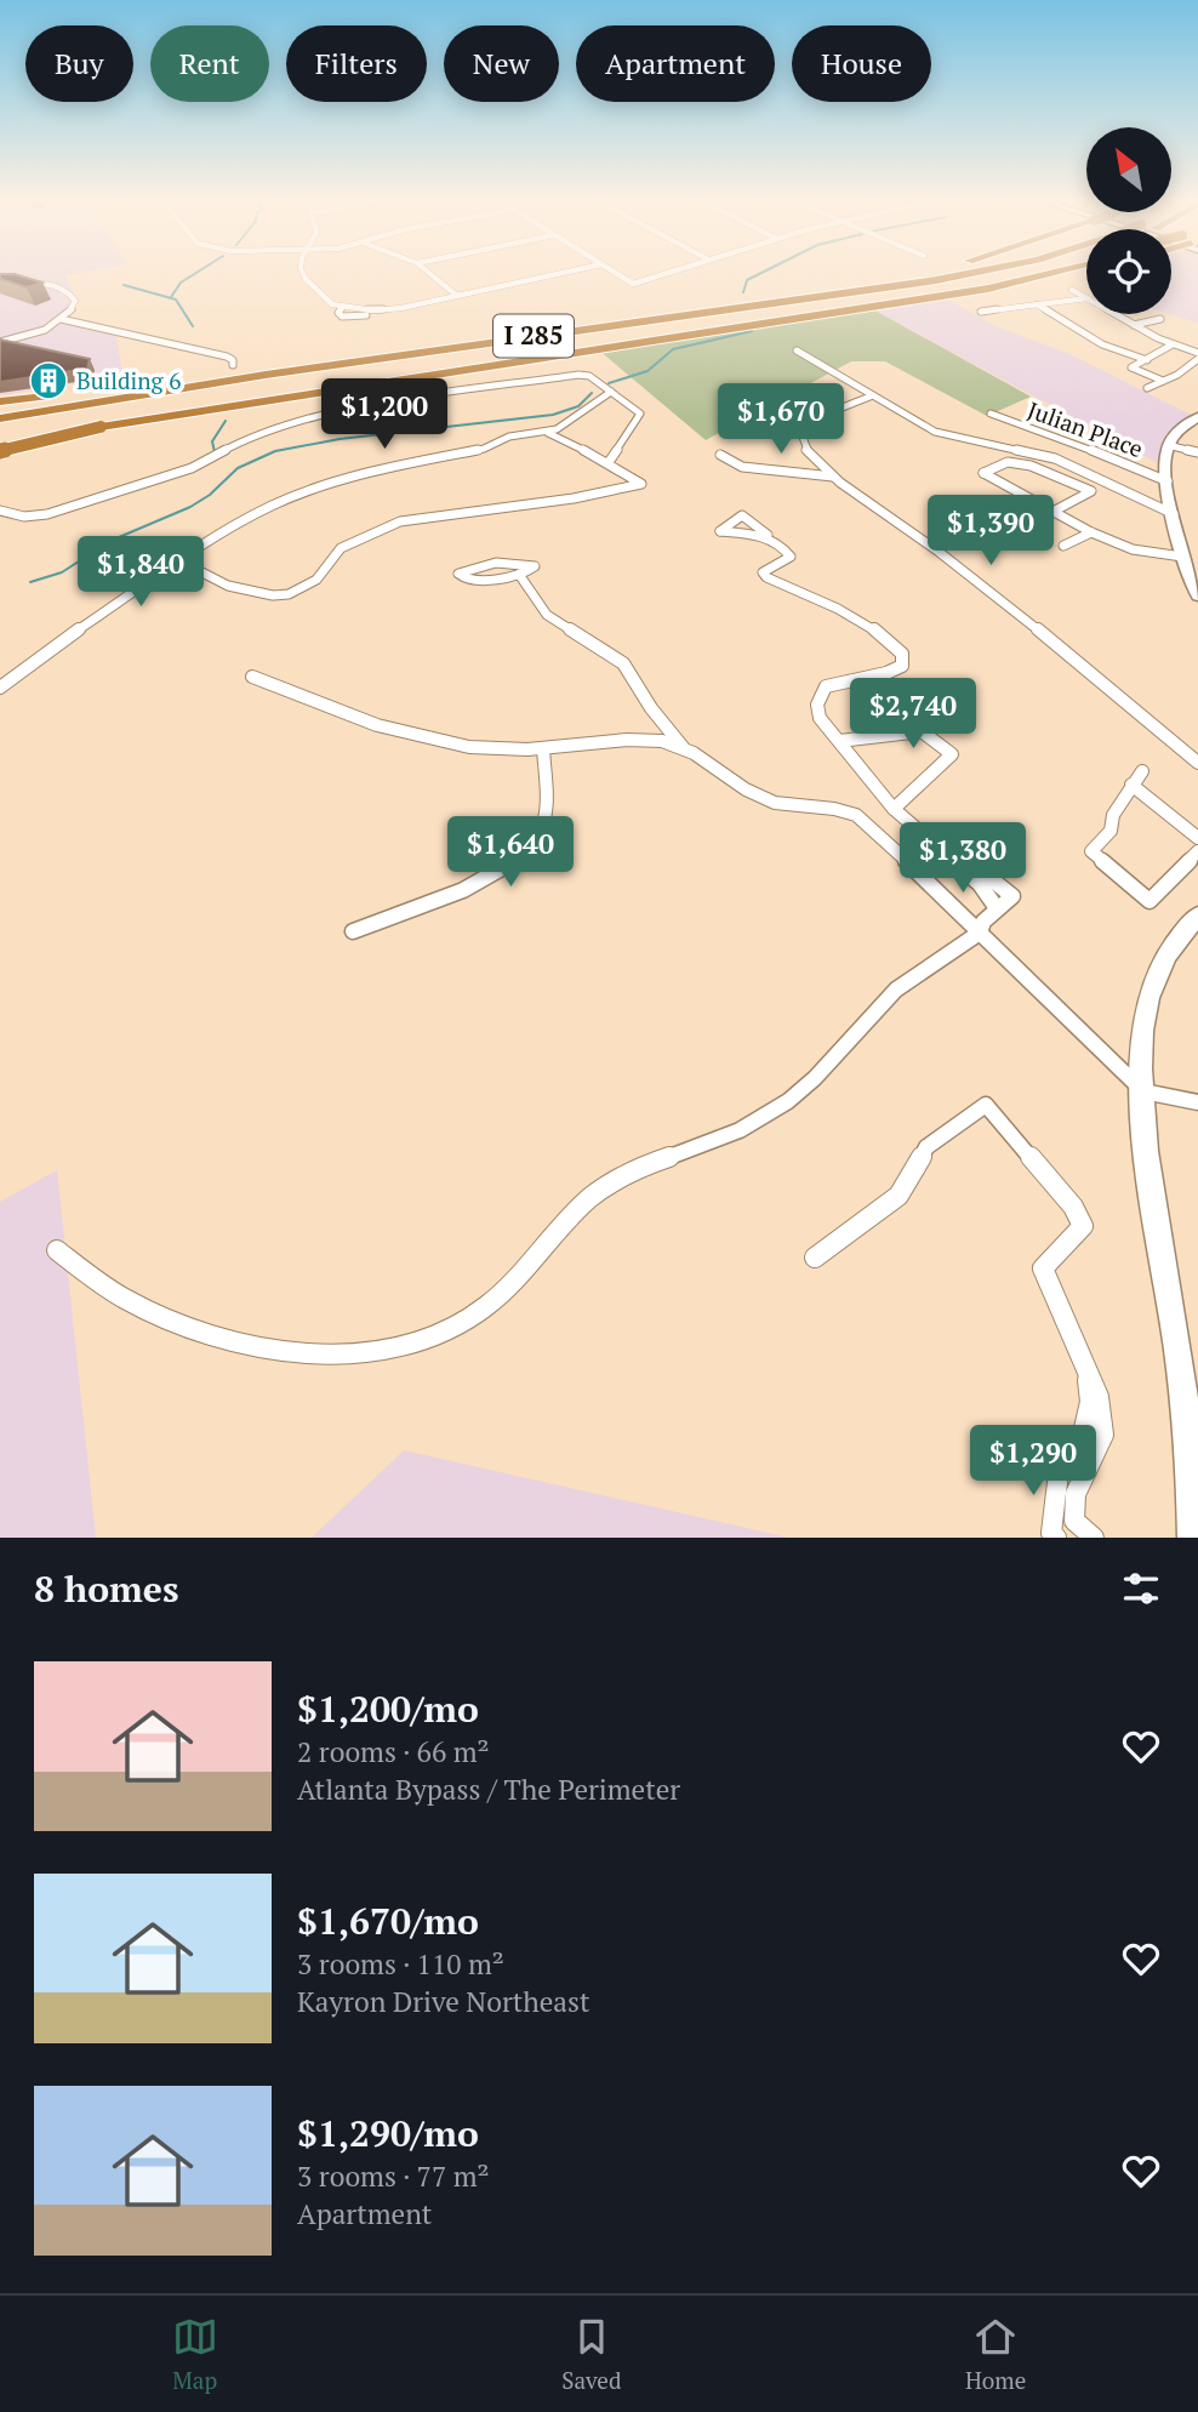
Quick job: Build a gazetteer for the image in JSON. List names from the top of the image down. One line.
{"streets":{"highway":["I 285"],"street":["Julian Place"]},"places":{"building":["Building 6"]},"north":"top left","page":{"chip":["Buy","Rent","Filters","New","Apartment","House"],"price":["$1,200","$1,670","$1,390","$1,840","$2,740","$1,640","$1,380","$1,290"],"heading":"8 homes","list":[{"name":"$1,200/mo","note":"2 rooms · 66 m² · Atlanta Bypass / The Perimeter"},{"name":"$1,670/mo","note":"3 rooms · 110 m² · Kayron Drive Northeast"},{"name":"$1,290/mo","note":"3 rooms · 77 m² · Apartment"}],"tabs":["Map","Saved","Home"]}}
